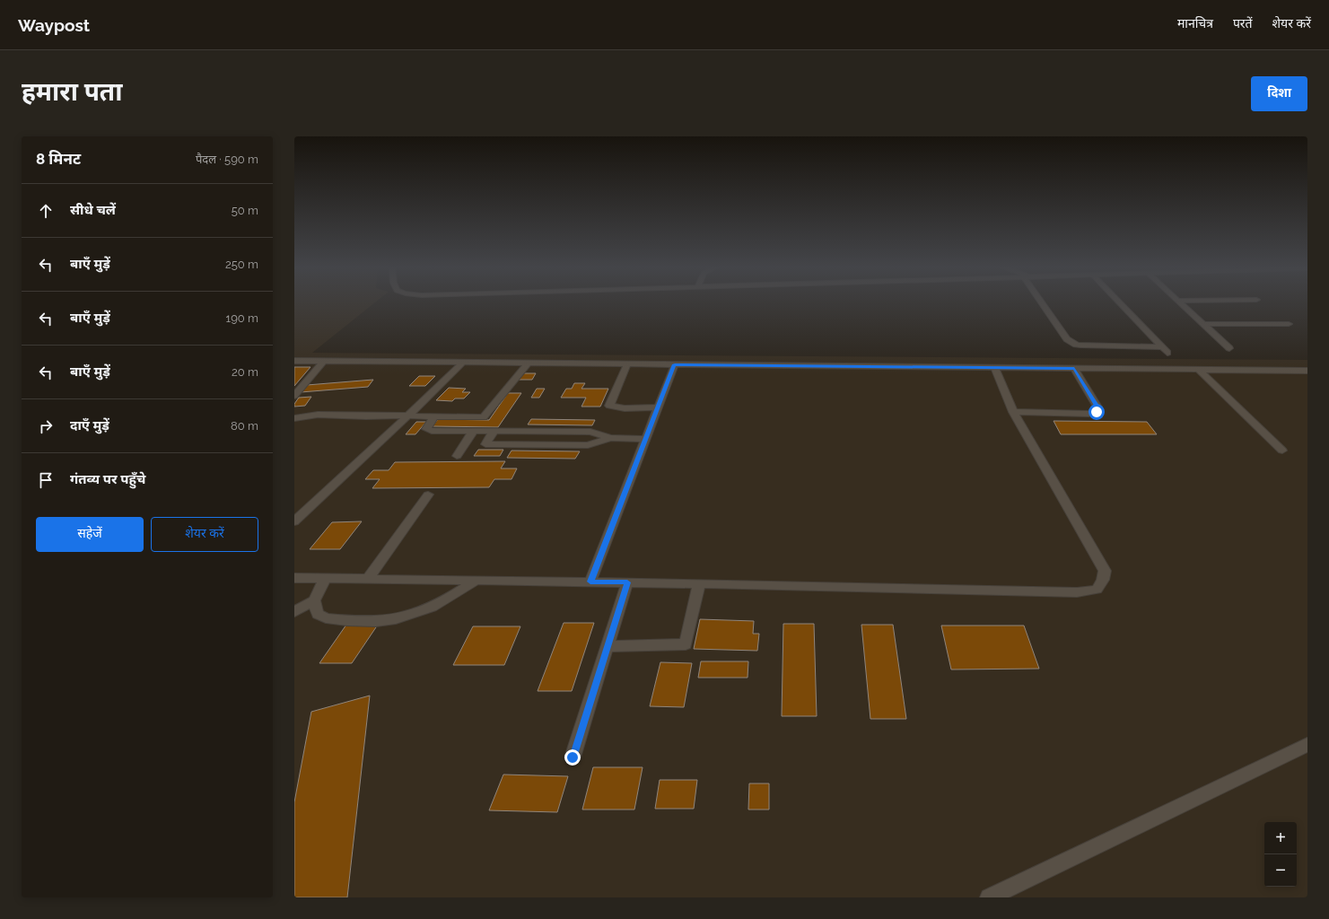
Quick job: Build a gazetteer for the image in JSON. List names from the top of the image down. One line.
{"page":{"header":"Waypost","nav":["मानचित्र","परतें","शेयर करें"],"buttons":["दिशा",["सहेजें","शेयर करें"]],"title":"हमारा पता","heading":["8 मिनट","पैदल · 590 m"],"list":[["सीधे चलें","50 m"],["बाएँ मुड़ें","250 m"],["बाएँ मुड़ें","190 m"],["बाएँ मुड़ें","20 m"],["दाएँ मुड़ें","80 m"],"गंतव्य पर पहुँचे"],"map_buttons":["+","−"]}}
